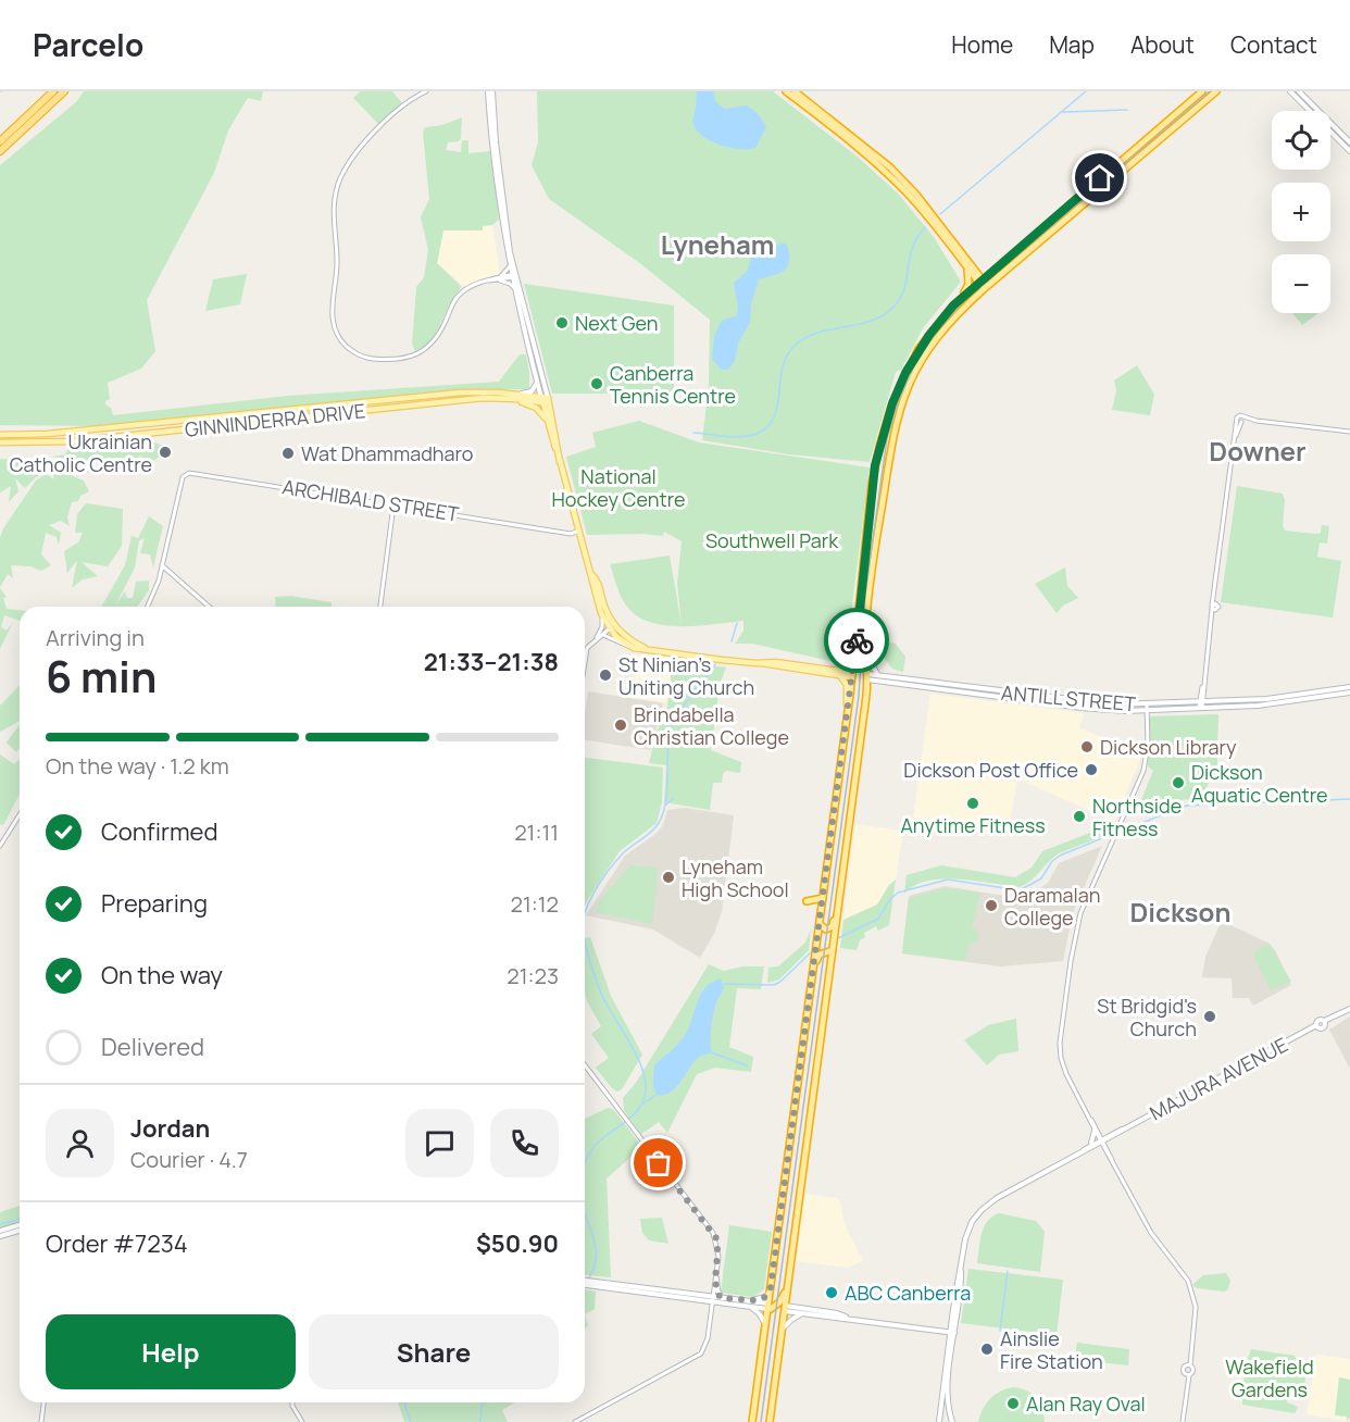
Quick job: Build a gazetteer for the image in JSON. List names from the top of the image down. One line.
{"streets":{"main road":["GINNINDERRA DRIVE","ANTILL STREET","MAJURA AVENUE"],"street":["ARCHIBALD STREET"]},"districts":["Lyneham","Downer","Dickson"],"parks":["National Hockey Centre","Southwell Park","Wakefield Gardens"],"places":["Next Gen","Canberra Tennis Centre","Ukrainian Catholic Centre","Wat Dhammadharo","St Ninian’s Uniting Church","Brindabella Christian College","Dickson Library","Dickson Post Office","Dickson Aquatic Centre","Anytime Fitness","Northside Fitness","Lyneham High School","Daramalan College","St Bridgid's Church","ABC Canberra","Ainslie Fire Station","Alan Ray Oval"],"page":{"header":"Parcelo","nav":["Home","Map","About","Contact"],"map_buttons":["+","−"],"heading":["6 min","Arriving in","21:33–21:38"],"panel":["Jordan","Courier · 4.7","Order #7234","$50.90"],"bar":"On the way · 1.2 km","list":[["Confirmed","21:11"],["Preparing","21:12"],["On the way","21:23"],"Delivered"],"buttons":["Help","Share"]}}
